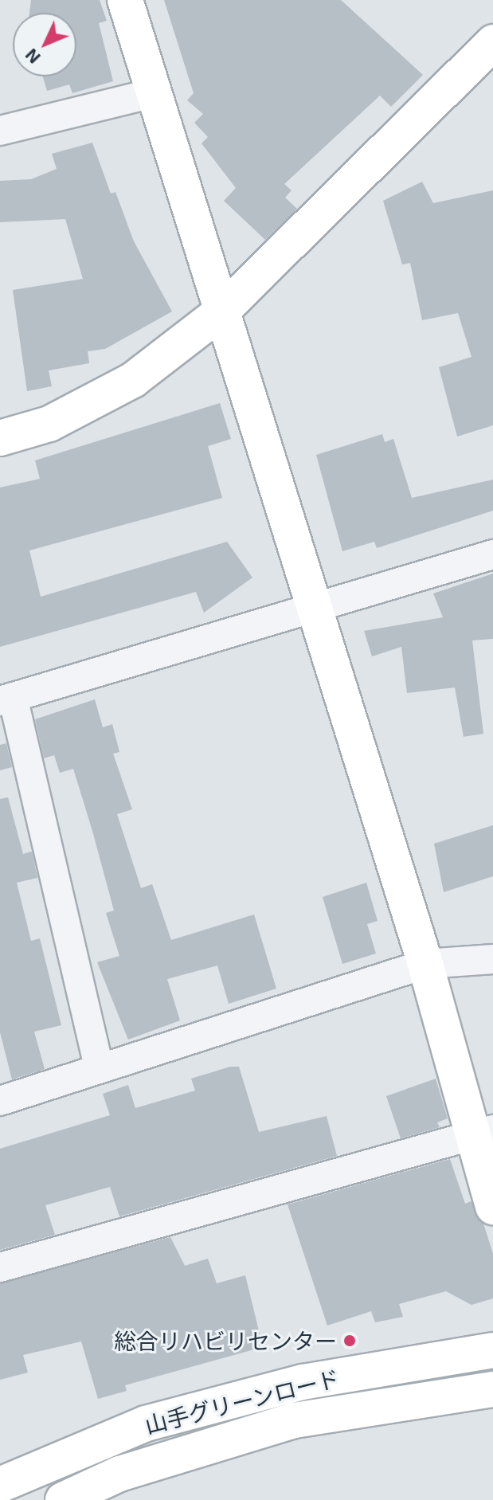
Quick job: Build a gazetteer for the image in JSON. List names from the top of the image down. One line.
{"streets":{"street":["山手グリーンロード"]},"places":["総合リハビリセンター"],"north":"bottom left"}
